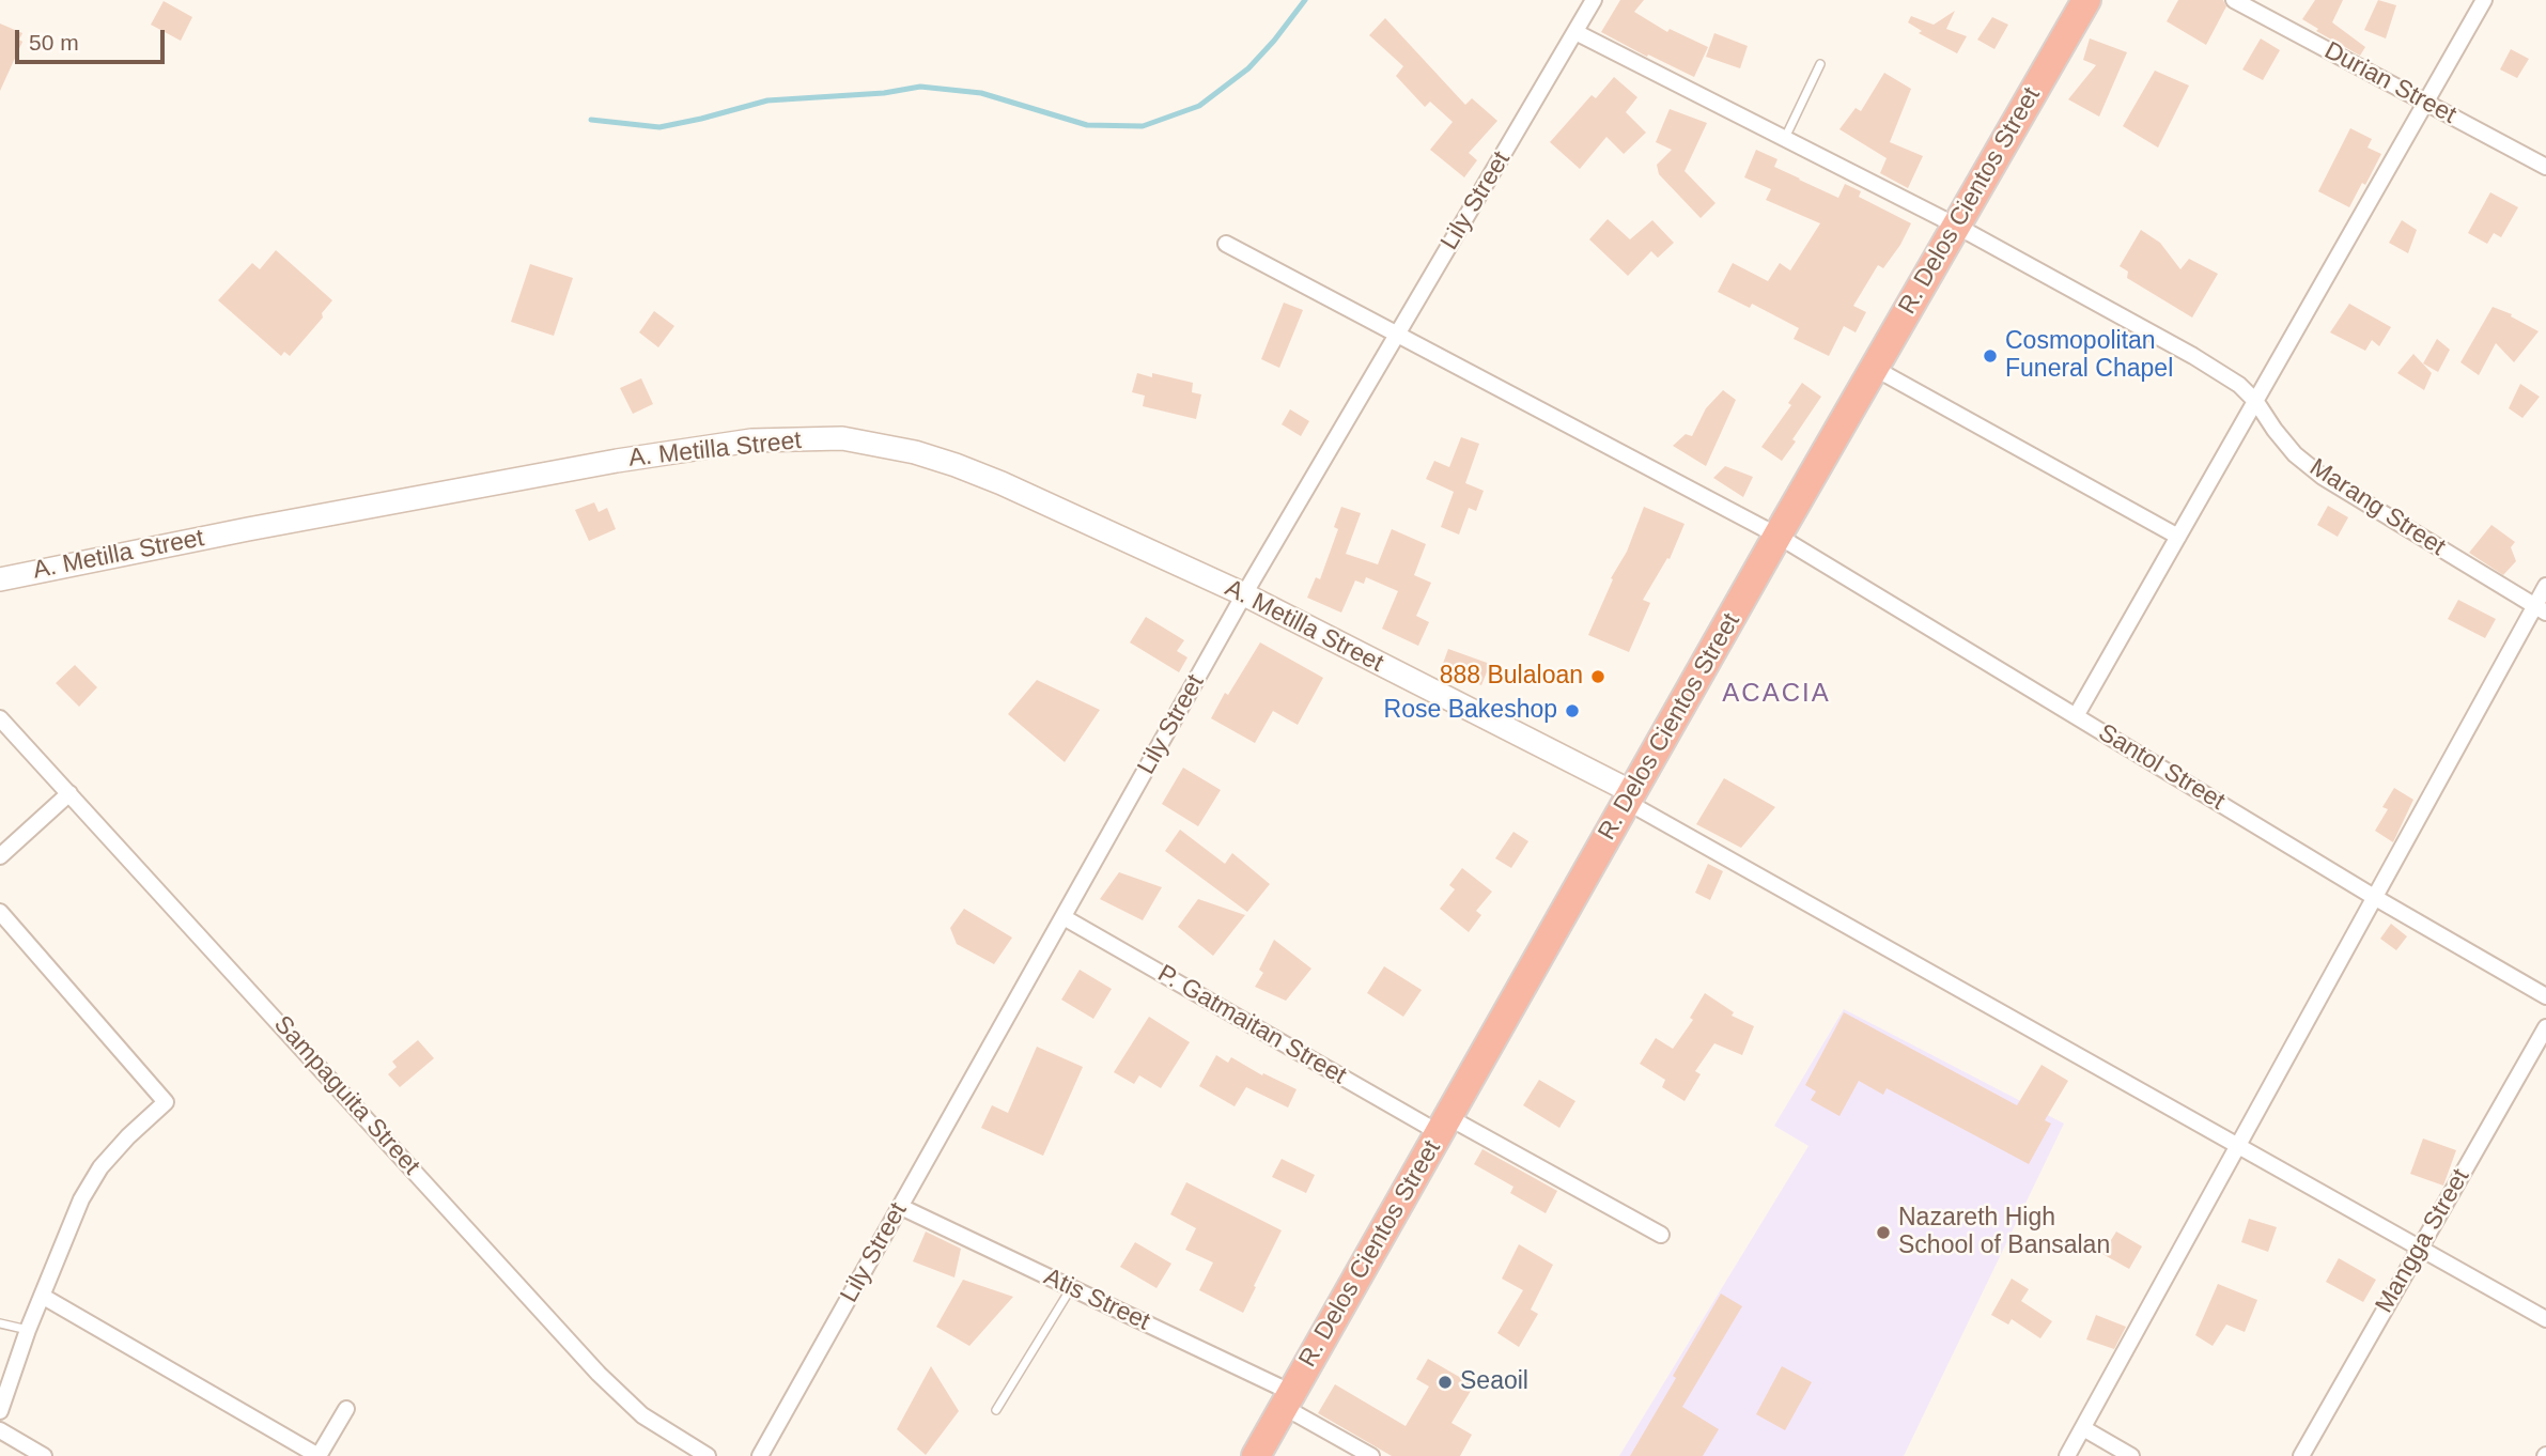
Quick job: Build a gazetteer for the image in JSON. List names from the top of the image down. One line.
{"streets":{"highway":["R. Delos Cientos Street"],"main road":["A. Metilla Street"],"street":["Durian Street","Lily Street","Marang Street","Santol Street","P. Gatmaitan Street","Sampaguita Street","Mangga Street","Atis Street"]},"crossings":[["Lily Street","A. Metilla Street"],["Lily Street","Marang Street"],["Lily Street","Santol Street"],["Lily Street","P. Gatmaitan Street"],["Lily Street","Atis Street"],["R. Delos Cientos Street","A. Metilla Street"],["R. Delos Cientos Street","Marang Street"],["R. Delos Cientos Street","Santol Street"],["R. Delos Cientos Street","P. Gatmaitan Street"],["R. Delos Cientos Street","Atis Street"]],"districts":["ACACIA"],"places":["Cosmopolitan Funeral Chapel","888 Bulaloan","Rose Bakeshop","Nazareth High School of Bansalan","Seaoil"],"scale_bar":"50 m"}
